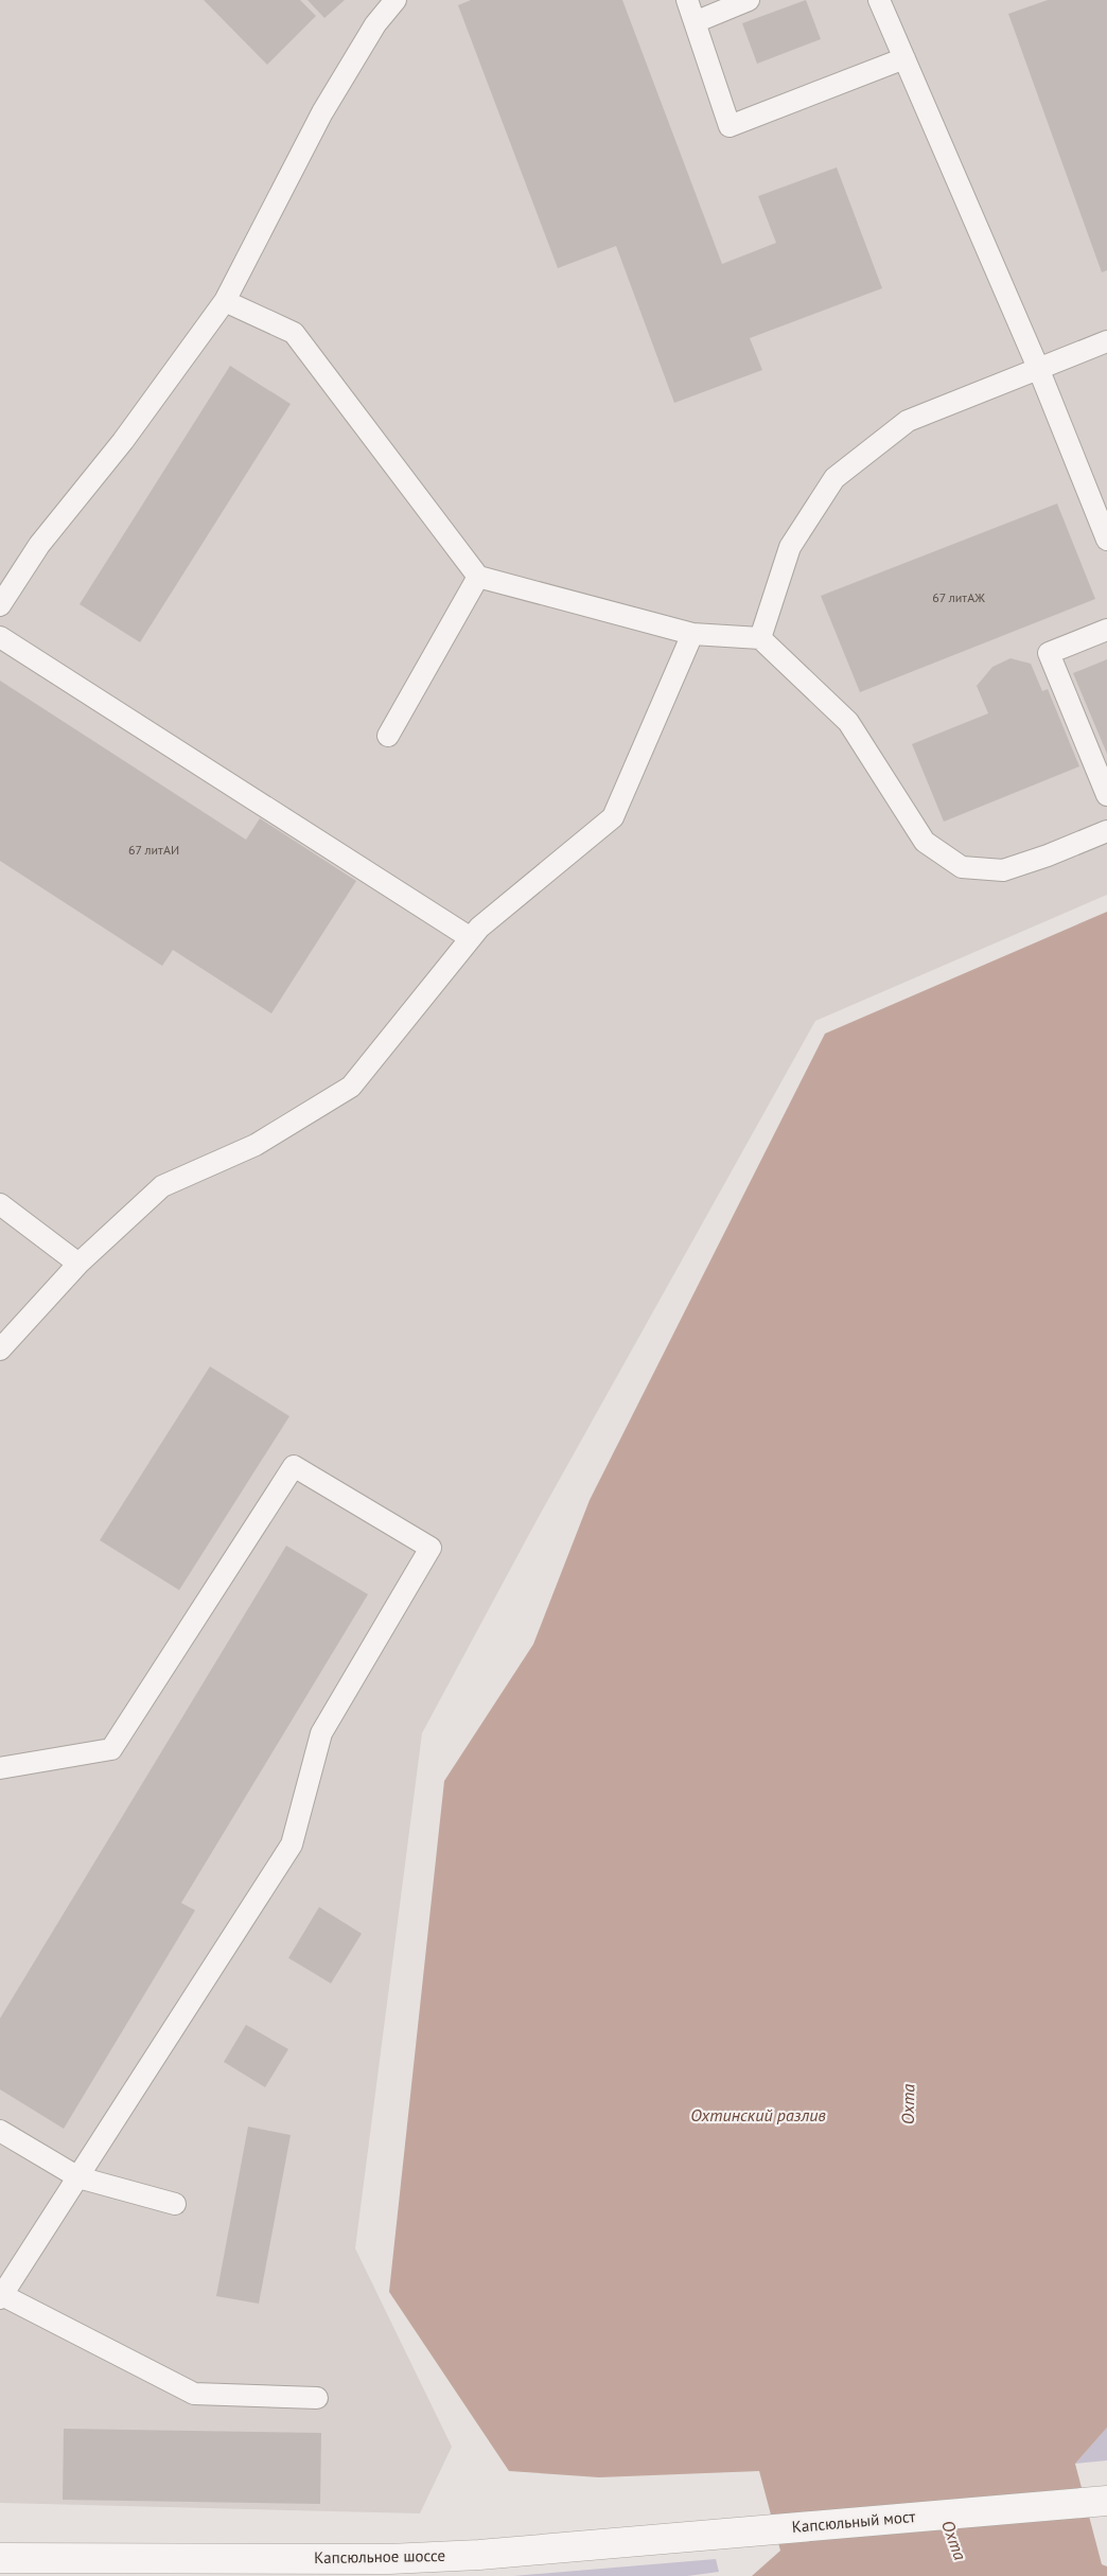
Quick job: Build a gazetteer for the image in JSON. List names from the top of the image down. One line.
{"streets":{"street":["Капсюльный мост","Капсюльное шоссе"]},"crossings":[["Капсюльный мост","Капсюльное шоссе"]],"water":["Охта","Охтинский разлив"],"house_numbers":["67 литАЖ","67 литАИ"]}
